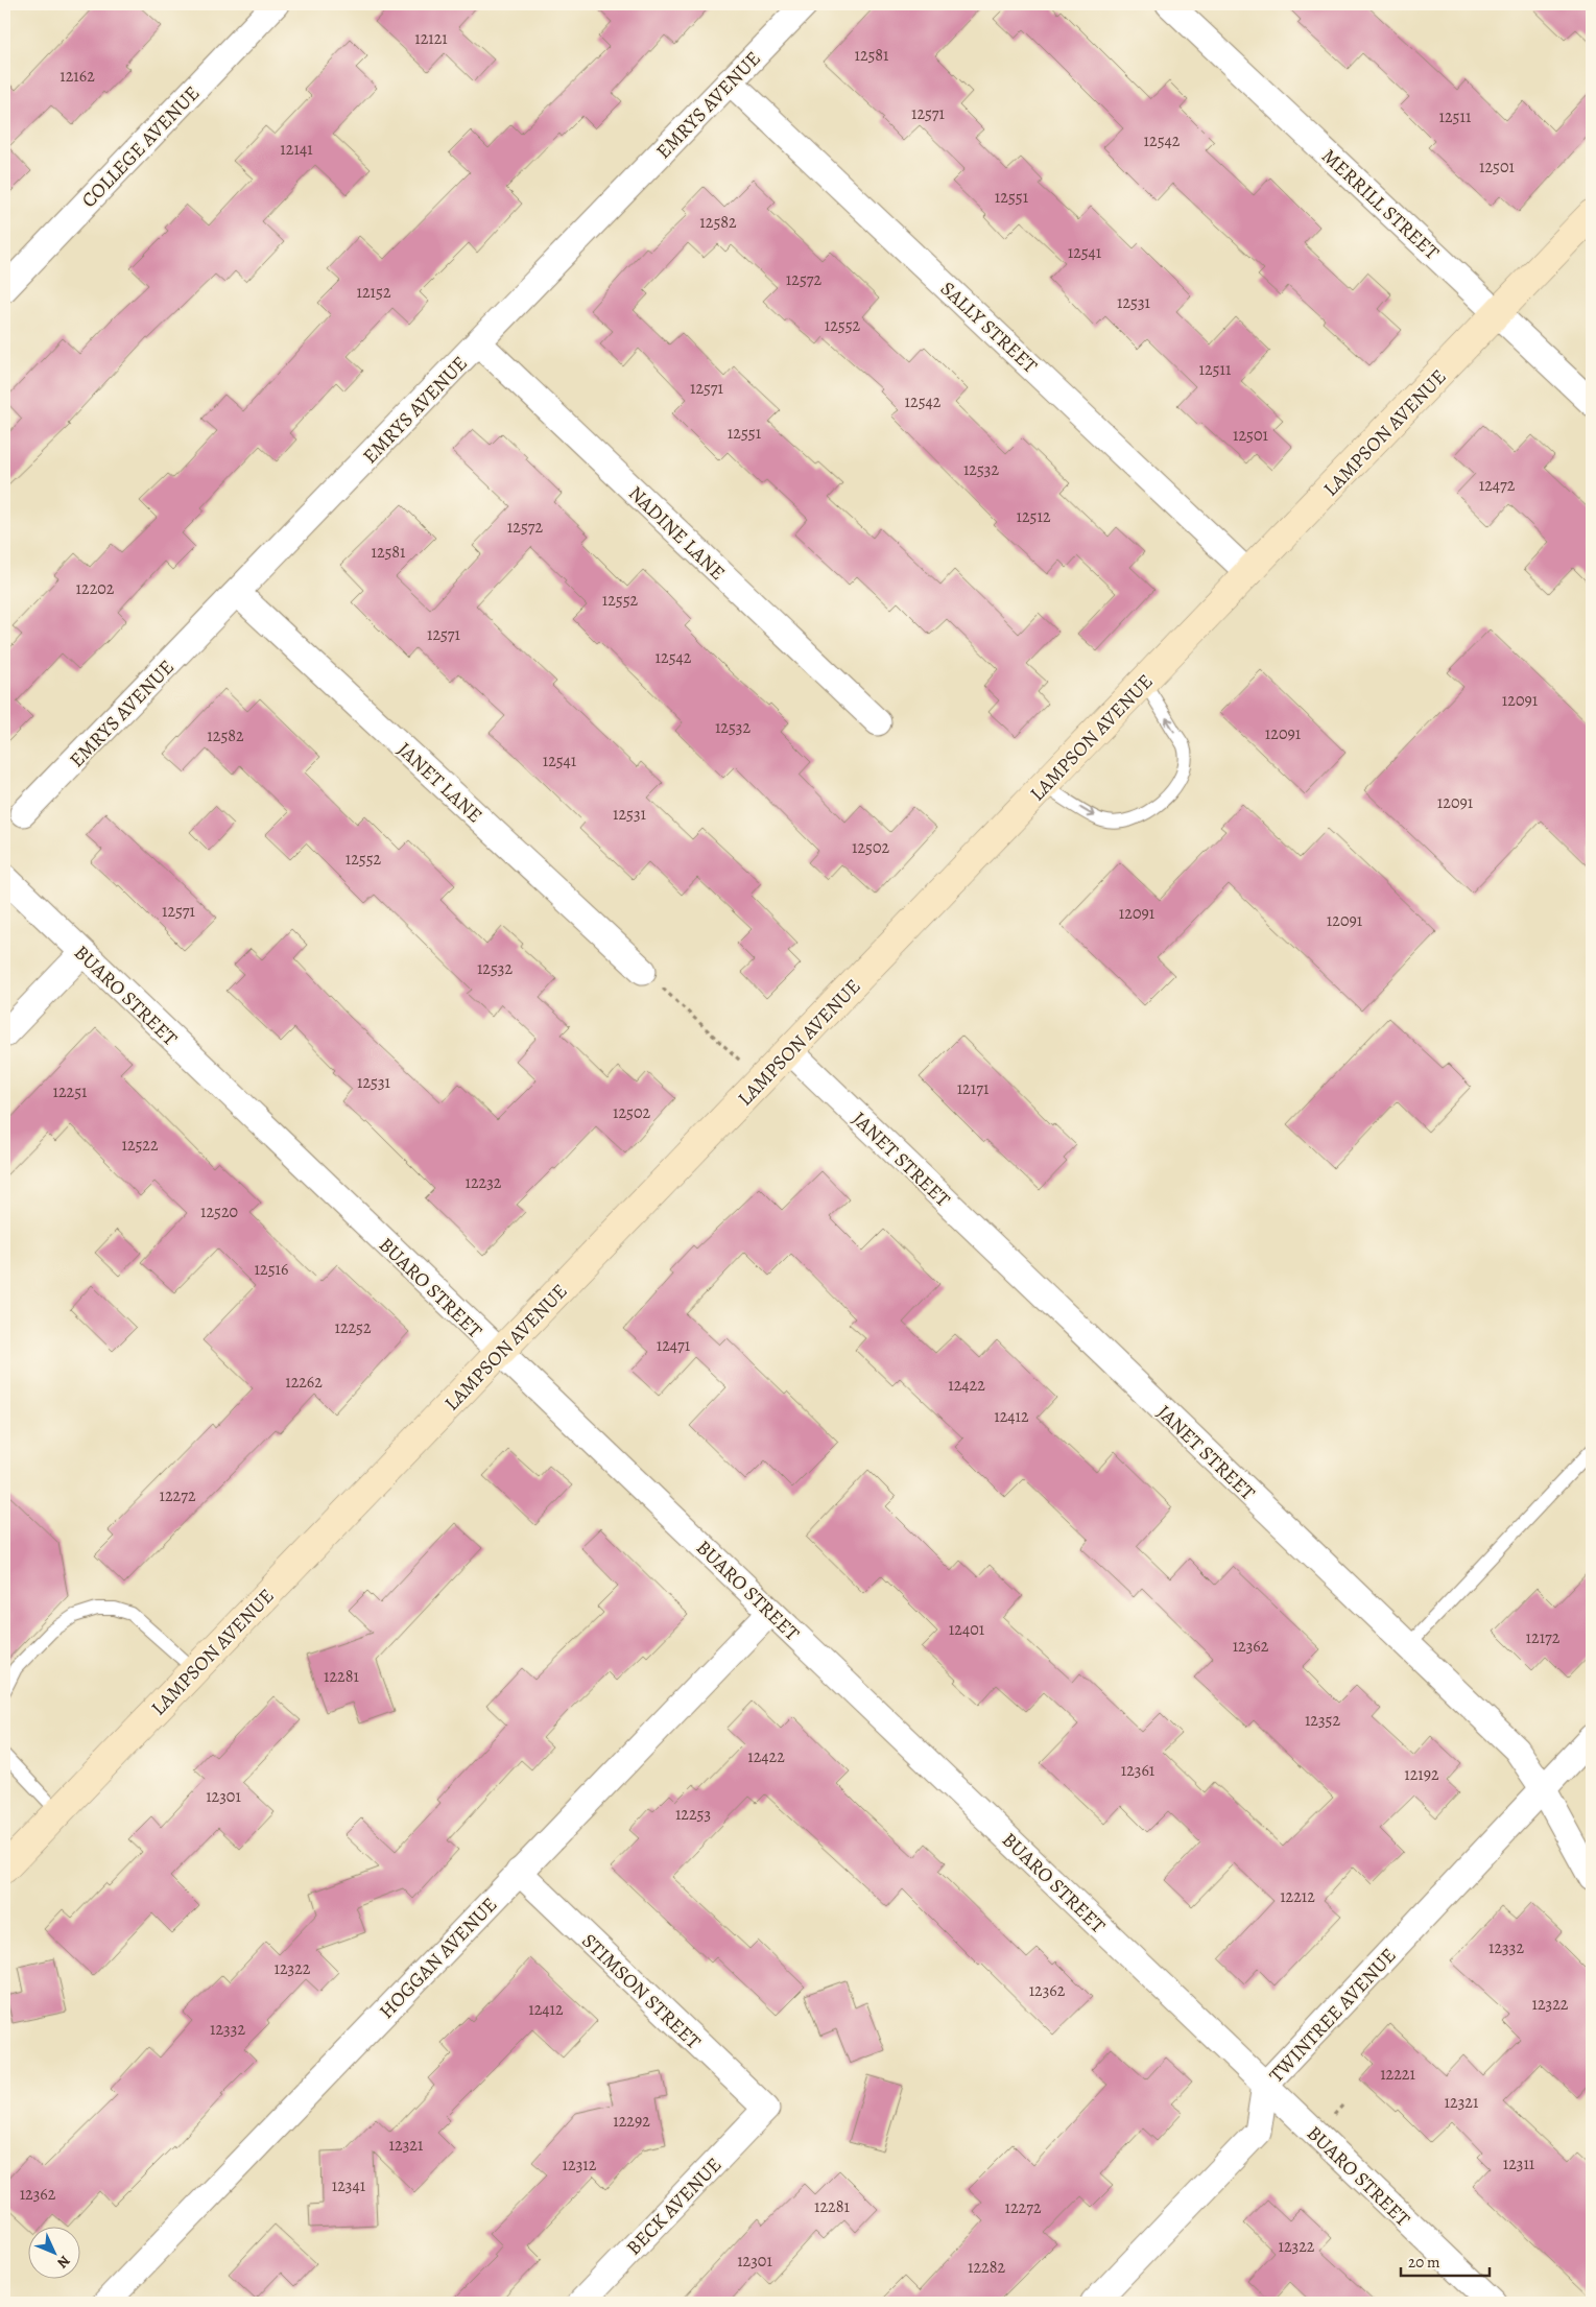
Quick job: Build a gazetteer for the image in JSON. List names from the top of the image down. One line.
{"streets":{"street":["EMRYS AVENUE","COLLEGE AVENUE","MERRILL STREET","SALLY STREET","LAMPSON AVENUE","NADINE LANE","JANET LANE","BUARO STREET","JANET STREET","HOGGAN AVENUE","STIMSON STREET","TWINTREE AVENUE","BECK AVENUE"]},"crossings":[["EMRYS AVENUE","SALLY STREET"],["EMRYS AVENUE","NADINE LANE"],["EMRYS AVENUE","JANET LANE"],["MERRILL STREET","LAMPSON AVENUE"],["SALLY STREET","LAMPSON AVENUE"],["LAMPSON AVENUE","BUARO STREET"],["LAMPSON AVENUE","JANET STREET"],["BUARO STREET","HOGGAN AVENUE"],["BUARO STREET","TWINTREE AVENUE"],["JANET STREET","TWINTREE AVENUE"],["HOGGAN AVENUE","STIMSON STREET"],["STIMSON STREET","BECK AVENUE"]],"house_numbers":["12121","12581","12162","12571","12511","12542","12141","12501","12551","12582","12541","12572","12152","12531","12552","12511","12571","12542","12551","12501","12532","12472","12512","12572","12581","12202","12552","12571","12542","12091","12532","12091","12582","12541","12091","12531","12502","12552","12571","12091","12091","12532","12531","12171","12251","12502","12522","12232","12520","12516","12252","12471","12262","12422","12412","12272","12401","12172","12362","12281","12352","12422","12361","12192","12301","12253","12212","12332","12322","12362","12322","12412","12332","12221","12321","12292","12321","12311","12312","12341","12362","12281","12272","12322","12301","12282"],"scale_bar":"20 m","north":"bottom right"}
